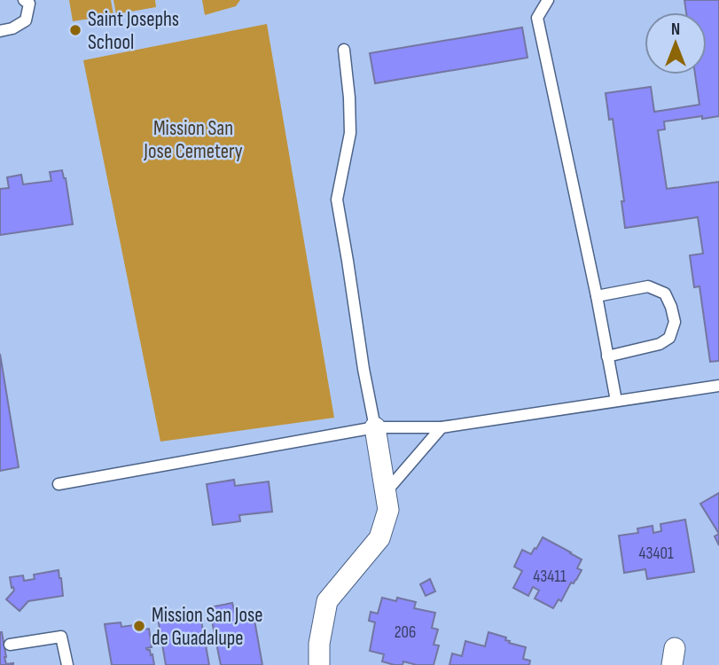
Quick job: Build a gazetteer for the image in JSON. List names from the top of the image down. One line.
{"parks":["Mission San Jose Cemetery"],"places":["Saint Josephs School","Mission San Jose de Guadalupe"],"house_numbers":["43401","43411","206"],"north":"top"}
